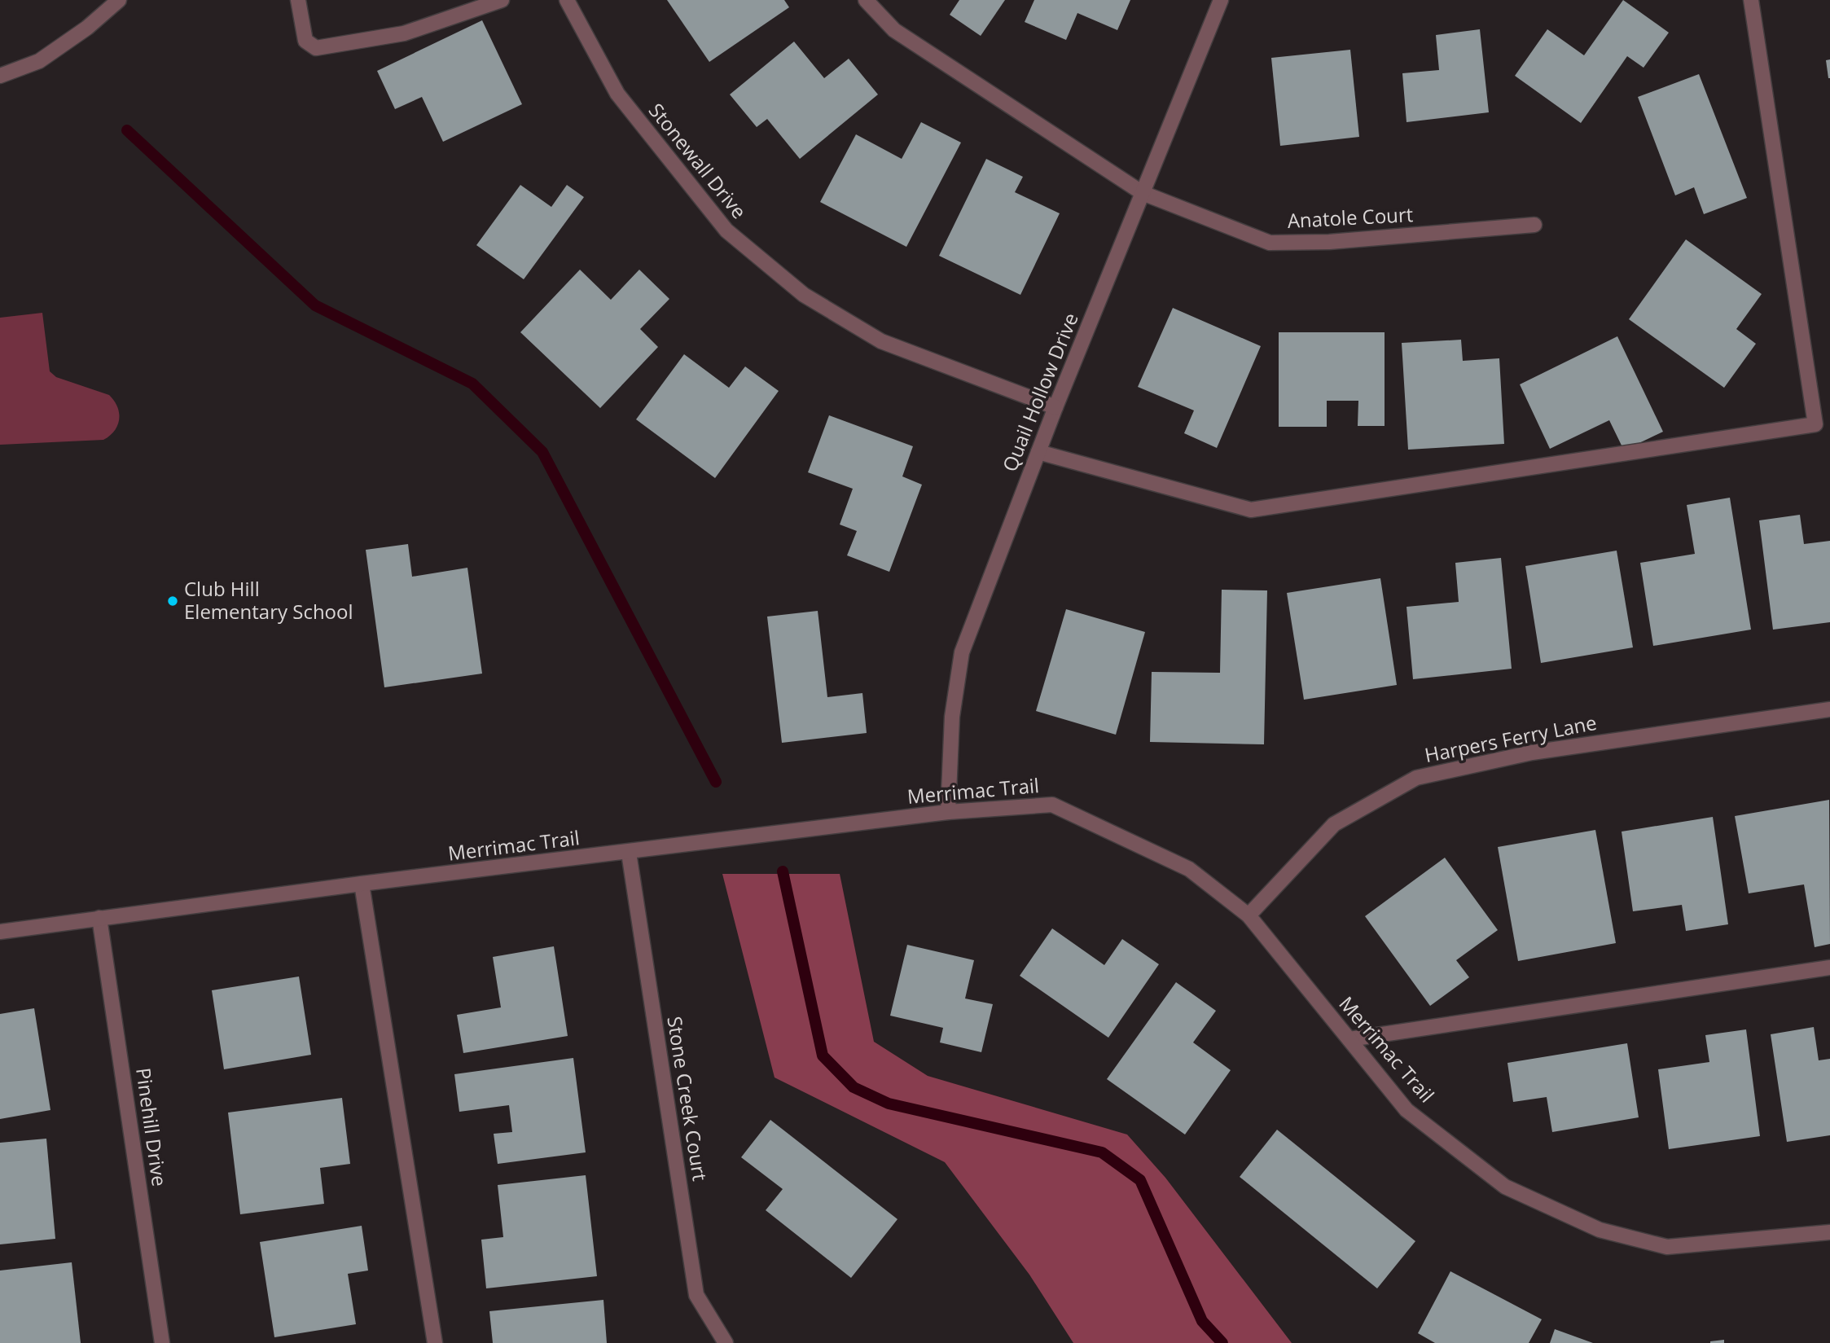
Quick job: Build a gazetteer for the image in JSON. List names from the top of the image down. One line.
{"streets":{"street":["Stonewall Drive","Anatole Court","Quail Hollow Drive","Harpers Ferry Lane","Merrimac Trail","Stone Creek Court","Pinehill Drive"]},"crossings":[["Stonewall Drive","Quail Hollow Drive"],["Anatole Court","Quail Hollow Drive"],["Quail Hollow Drive","Merrimac Trail"],["Harpers Ferry Lane","Merrimac Trail"],["Merrimac Trail","Stone Creek Court"],["Merrimac Trail","Pinehill Drive"]],"places":["Club Hill Elementary School"]}
